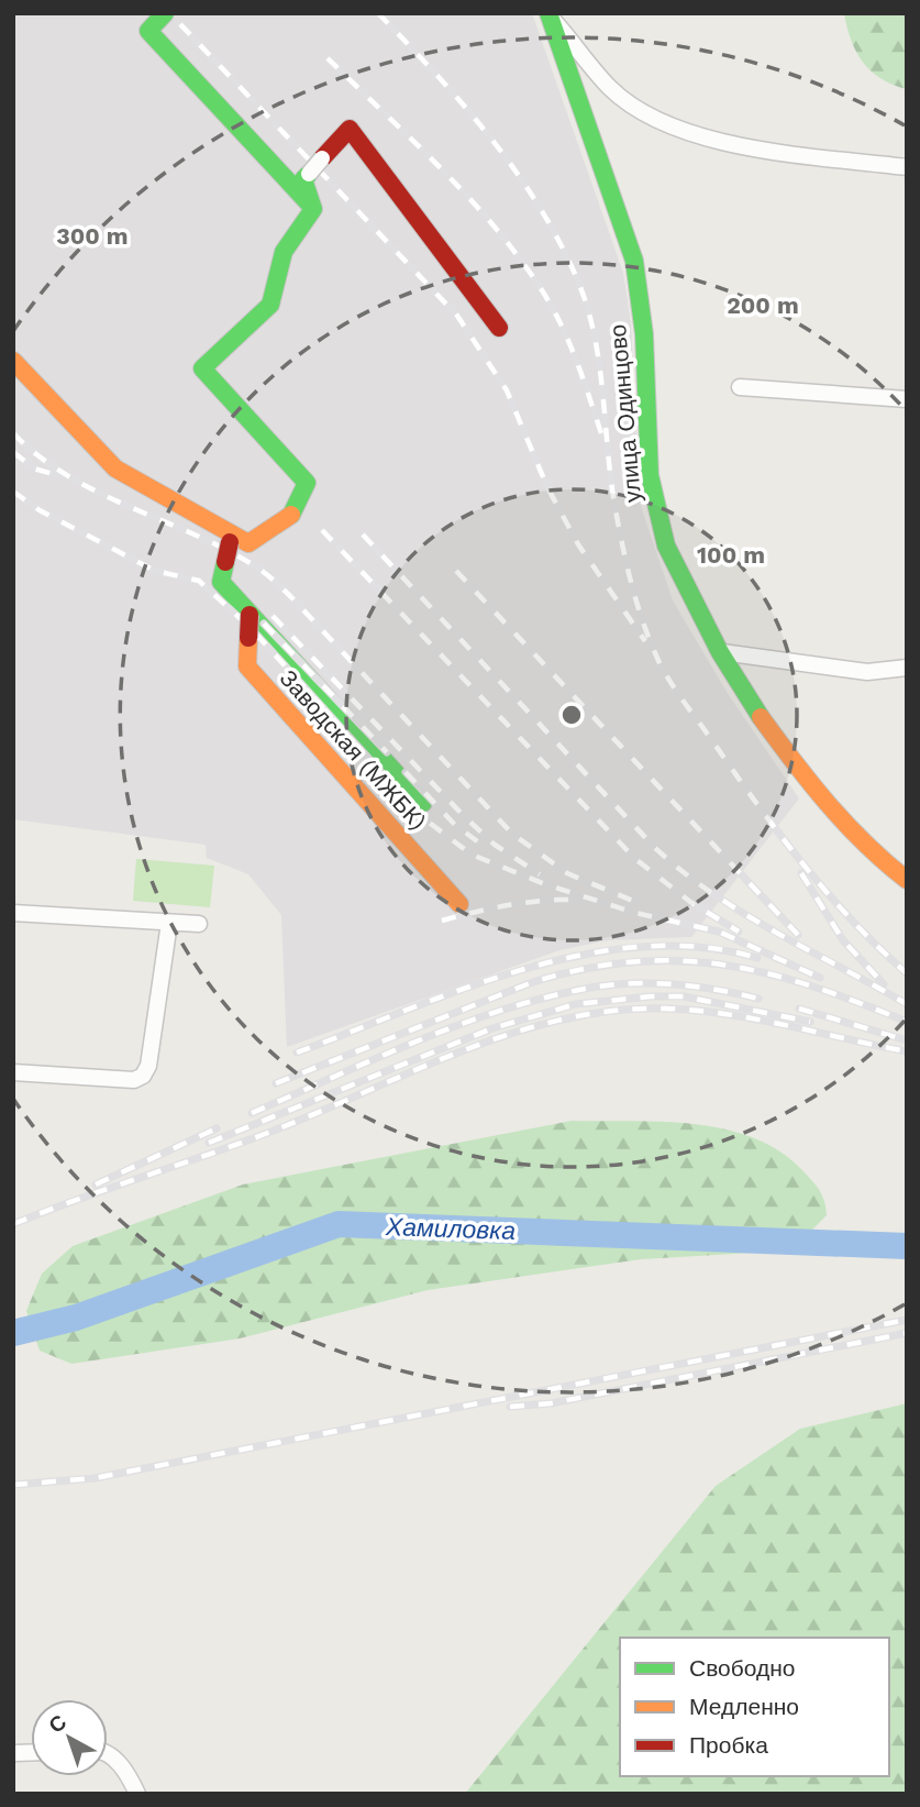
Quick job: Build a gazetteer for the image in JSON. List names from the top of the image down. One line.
{"streets":{"street":["улица Одинцово","Заводская (МЖБК)"]},"water":["Хамиловка"],"legend":["Свободно","Медленно","Пробка"],"north":"top left","rings":["300 m","200 m","100 m"]}
